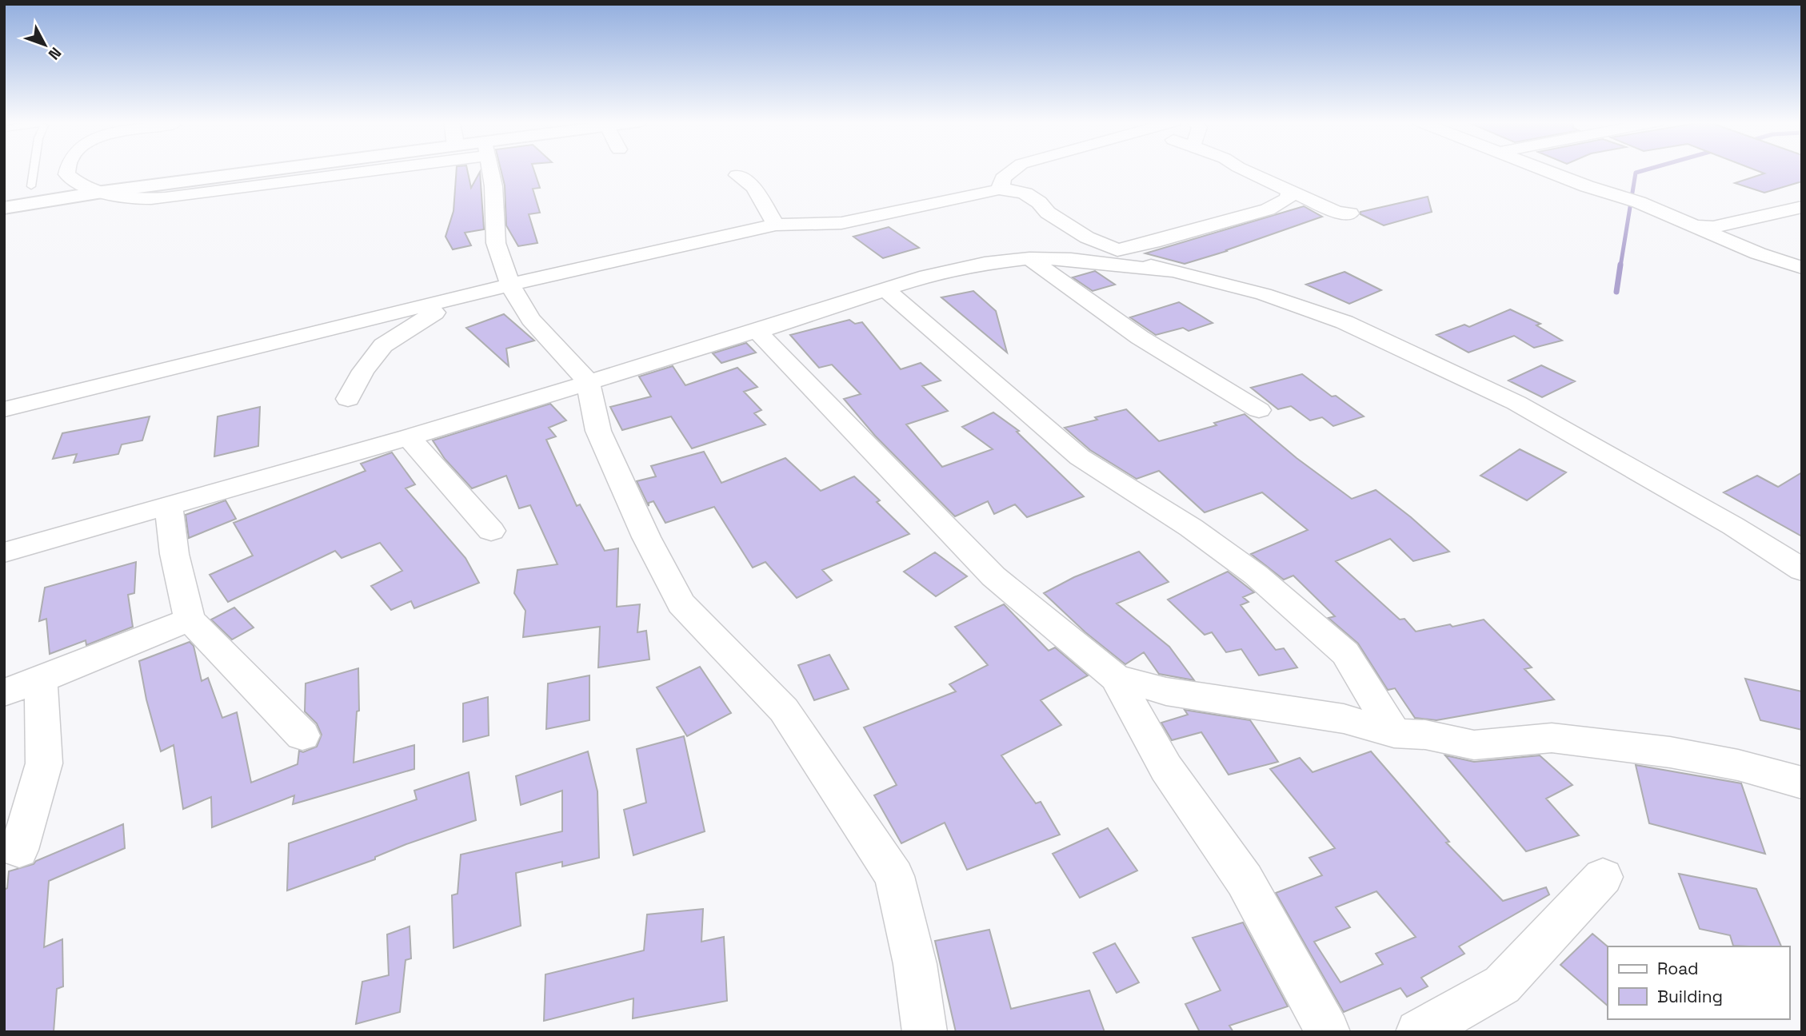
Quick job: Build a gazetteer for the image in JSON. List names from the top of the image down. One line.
{"legend":["Road","Building"],"north":"bottom right"}
